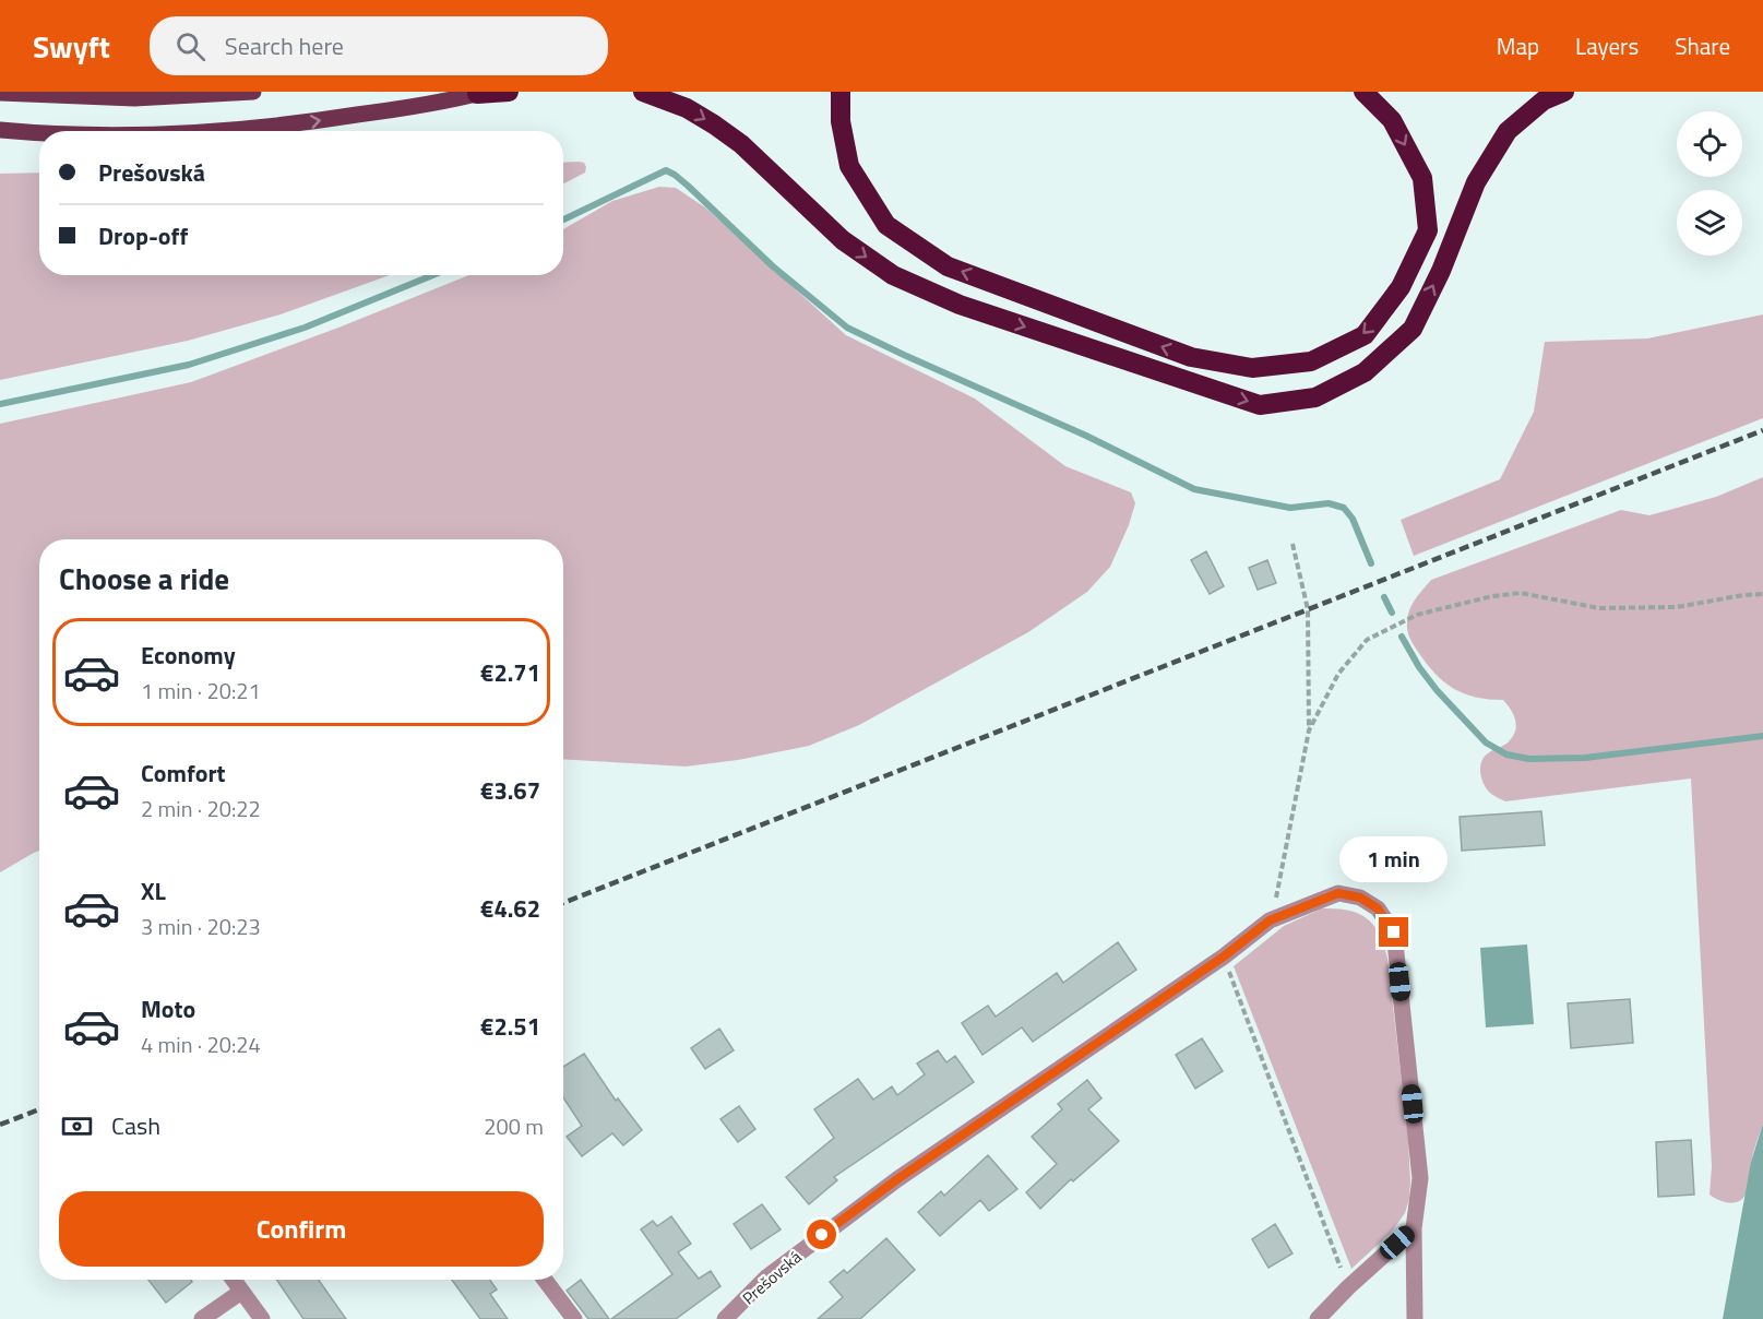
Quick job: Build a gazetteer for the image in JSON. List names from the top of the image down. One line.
{"streets":{"street":["Prešovská"]},"page":{"header":"Swyft","search":"Search here","nav":["Map","Layers","Share"],"banner":["Prešovská","Drop-off"],"heading":"Choose a ride","list":[{"name":"Economy","note":"1 min · 20:21","value":"€2.71"},{"name":"Comfort","note":"2 min · 20:22","value":"€3.67"},{"name":"XL","note":"3 min · 20:23","value":"€4.62"},{"name":"Moto","note":"4 min · 20:24","value":"€2.51"}],"bubble":"1 min","pay":["Cash","200 m"],"buttons":"Confirm"}}
